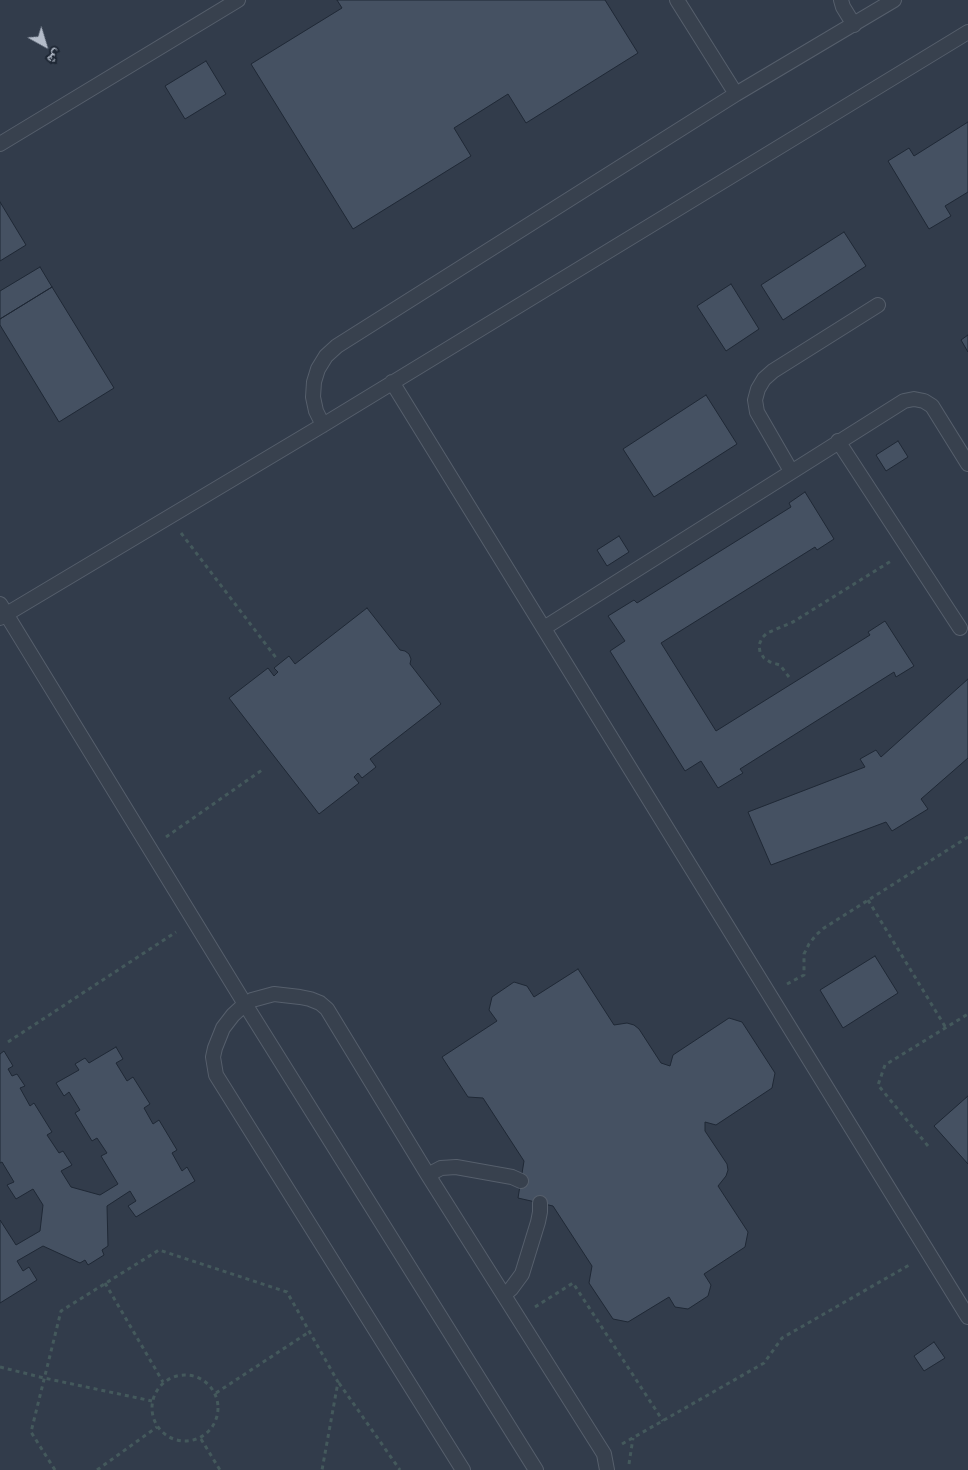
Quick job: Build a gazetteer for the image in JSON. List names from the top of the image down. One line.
{"north":"bottom right"}
